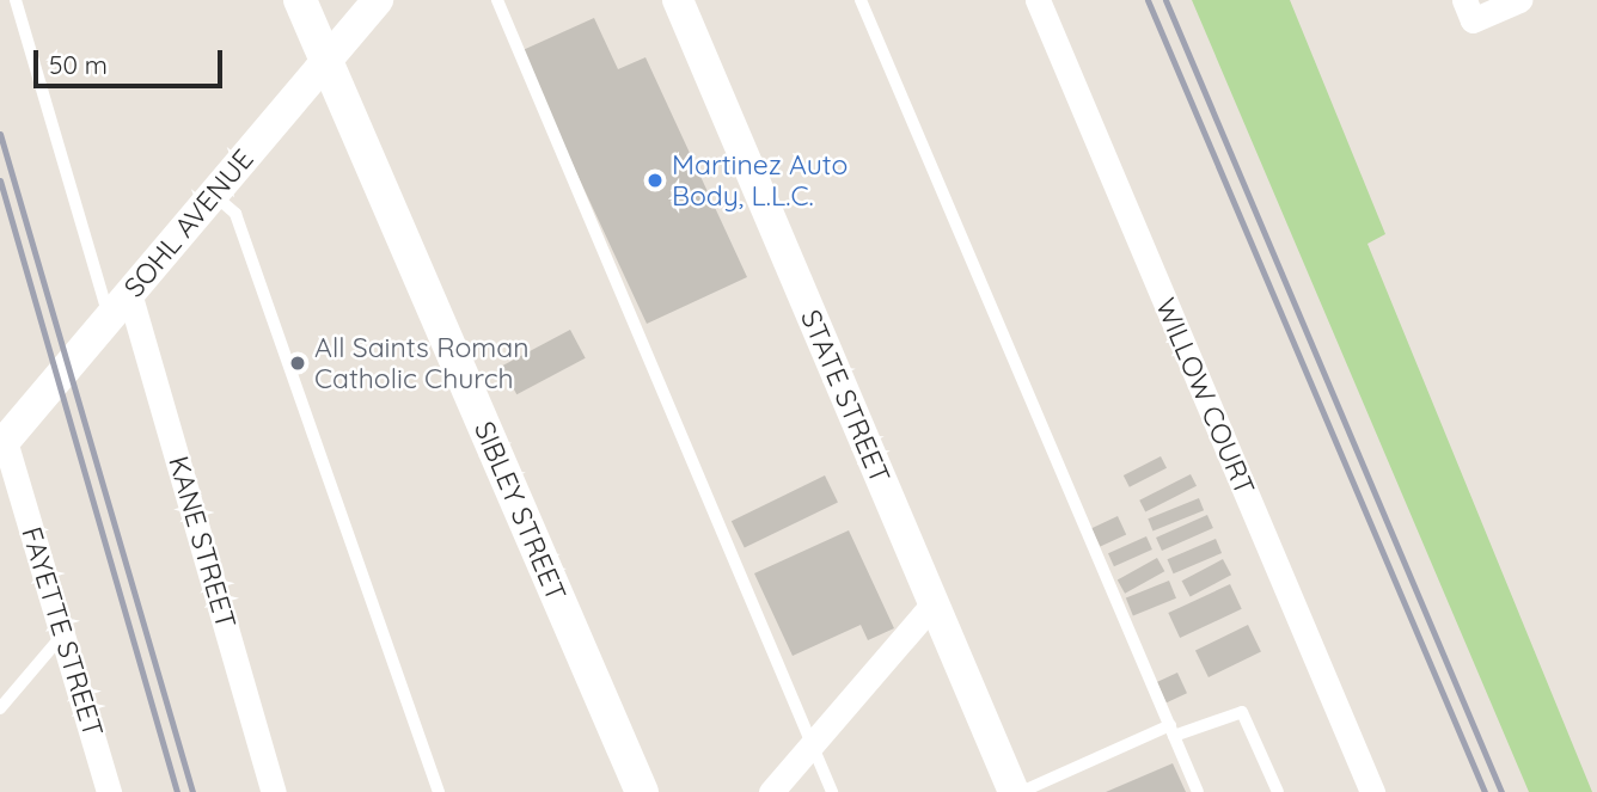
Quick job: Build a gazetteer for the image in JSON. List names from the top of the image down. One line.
{"streets":{"main road":["SIBLEY STREET"],"street":["SOHL AVENUE","STATE STREET","WILLOW COURT","KANE STREET","FAYETTE STREET"]},"crossings":[["SOHL AVENUE","SIBLEY STREET"],["SOHL AVENUE","KANE STREET"],["SOHL AVENUE","FAYETTE STREET"]],"places":["Martinez Auto Body, L.L.C.","All Saints Roman Catholic Church"],"scale_bar":"50 m"}
